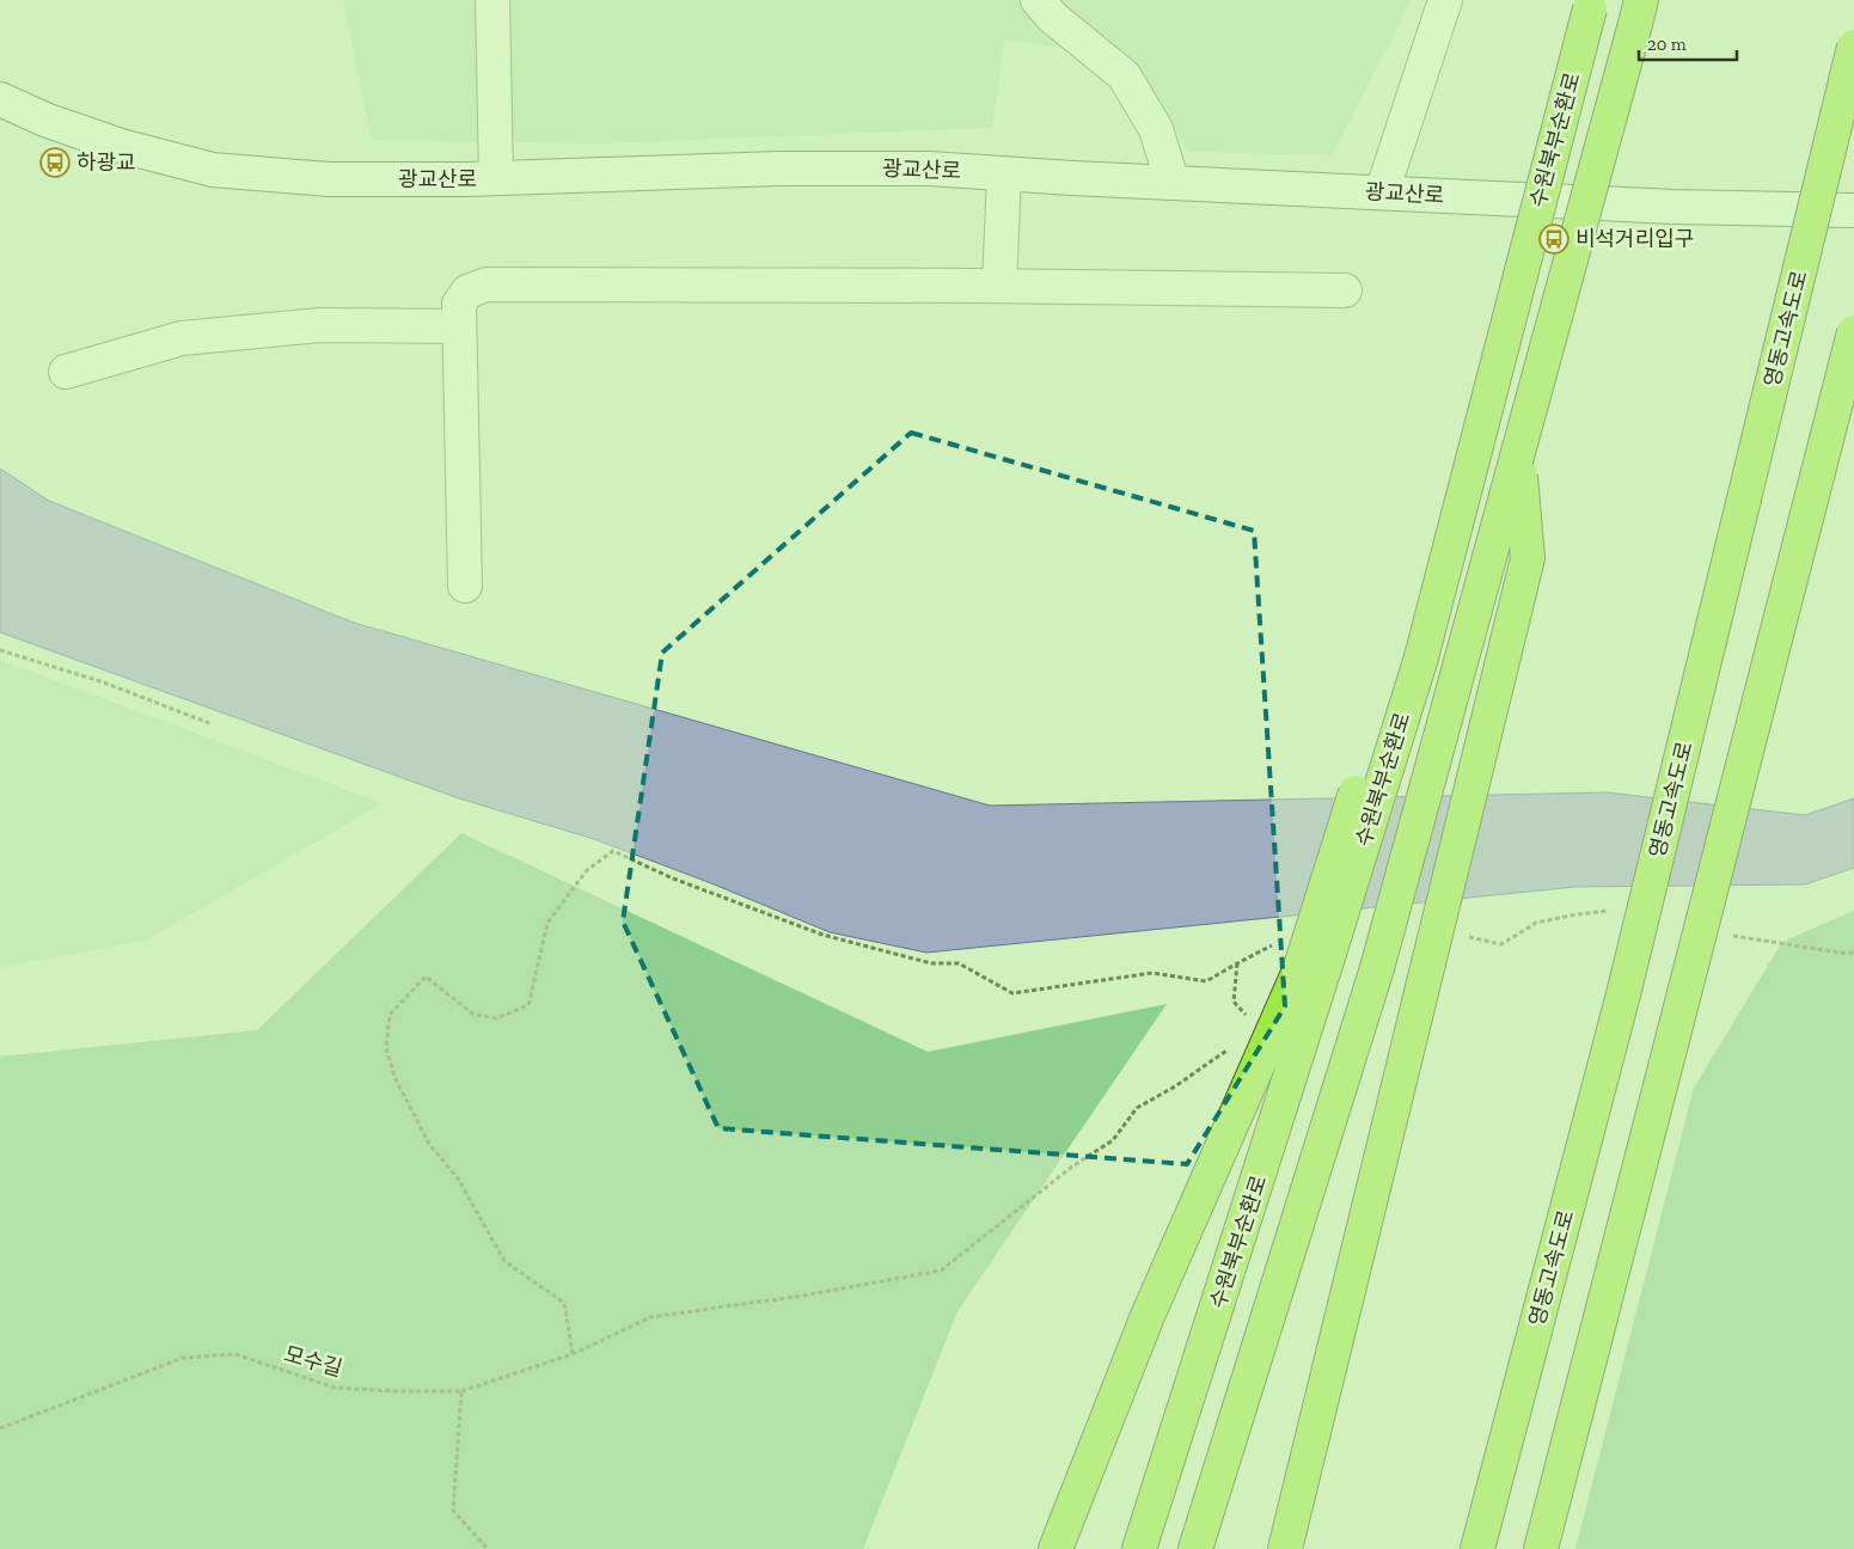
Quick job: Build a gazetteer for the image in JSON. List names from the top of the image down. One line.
{"streets":{"highway":["수원북부순환로","영동고속도로"],"street":["광교산로"],"path":["모수길"]},"places":{"bus stop":["하광교","비석거리입구"]},"scale_bar":"20 m"}
